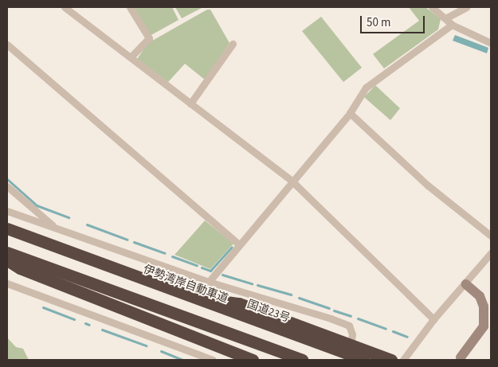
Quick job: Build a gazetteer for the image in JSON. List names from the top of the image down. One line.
{"streets":{"highway":["伊勢湾岸自動車道","国道23号"]},"scale_bar":"50 m"}
